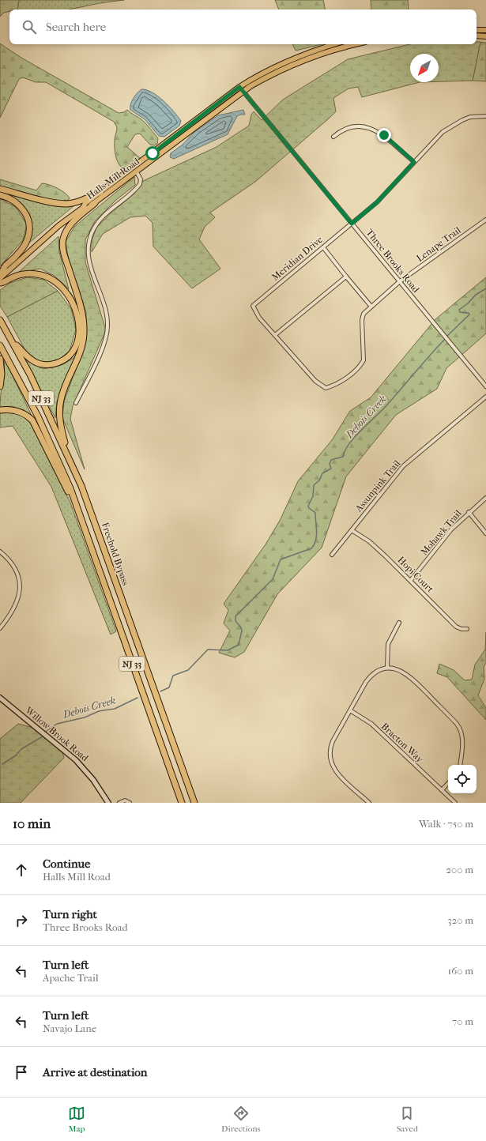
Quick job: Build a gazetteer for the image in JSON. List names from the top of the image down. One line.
{"streets":{"highway":["NJ 33","Freehold Bypass"],"main road":["Halls Mill Road"],"street":["Lenape Trail","Meridian Drive","Three Brooks Road","Assunpink Trail","Mohawk Trail","Hopi Court","Willow Brook Road","Braeton Way"]},"crossings":[["Halls Mill Road","Three Brooks Road"],["Lenape Trail","Meridian Drive"],["Lenape Trail","Three Brooks Road"],["Meridian Drive","Three Brooks Road"],["Assunpink Trail","Hopi Court"],["Mohawk Trail","Hopi Court"]],"water":["Debois Creek"],"north":"bottom left","page":{"search":"Search here","heading":["10 min","Walk · 750 m"],"list":[["Continue","Halls Mill Road","200 m"],["Turn right","Three Brooks Road","320 m"],["Turn left","Apache Trail","160 m"],["Turn left","Navajo Lane","70 m"],"Arrive at destination"],"nav":["Map","Directions","Saved"]}}
